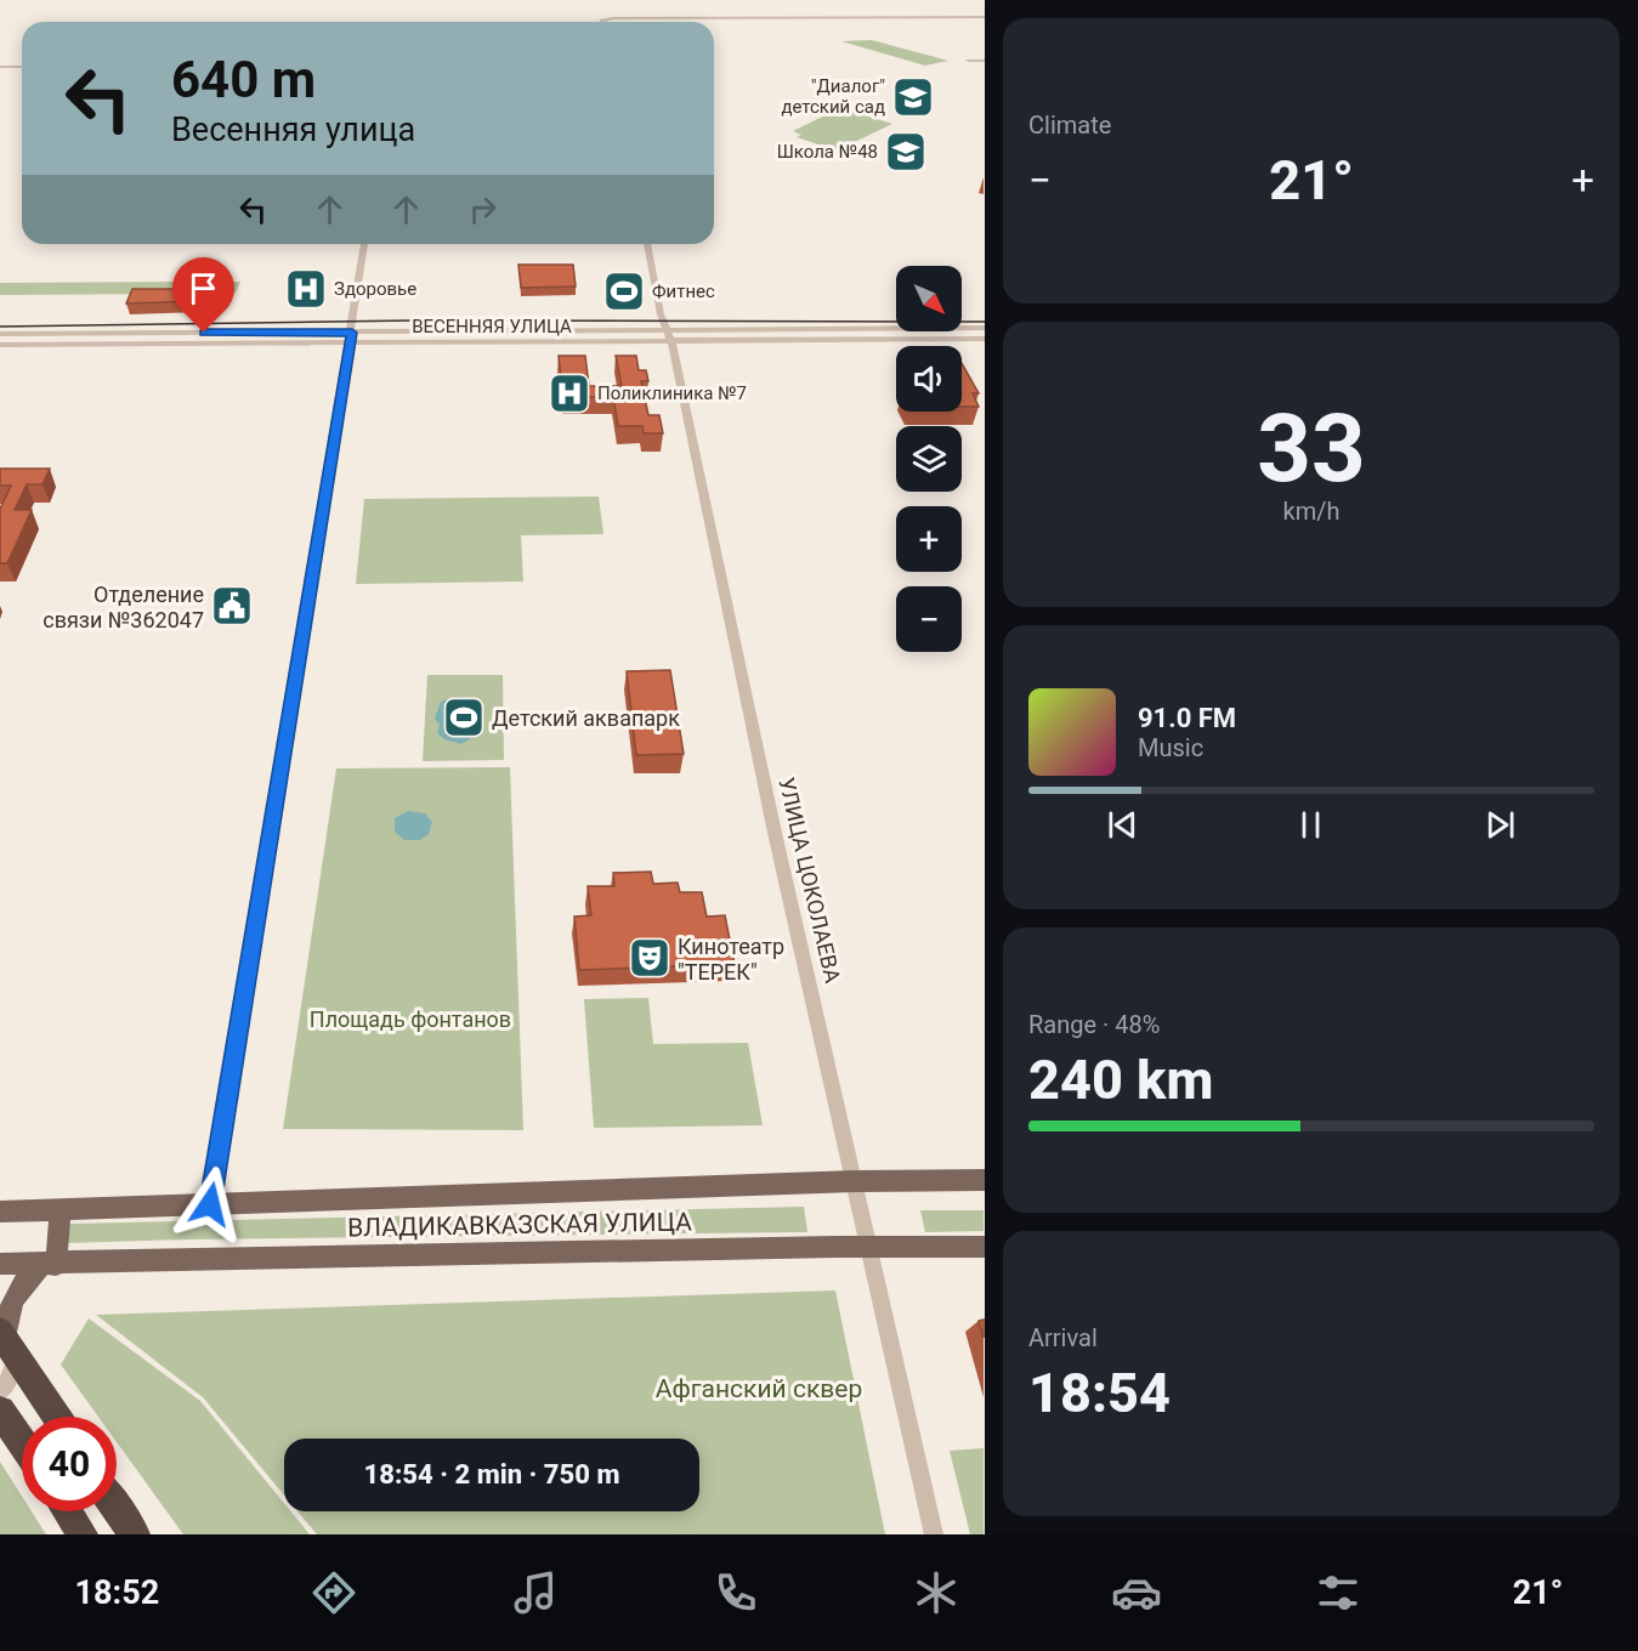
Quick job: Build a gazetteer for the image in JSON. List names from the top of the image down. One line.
{"streets":{"main road":["ВЛАДИКАВКАЗСКАЯ УЛИЦА"],"street":["ВЕСЕННЯЯ УЛИЦА","УЛИЦА ЦОКОЛАЕВА"]},"crossings":[["ВЕСЕННЯЯ УЛИЦА","УЛИЦА ЦОКОЛАЕВА"],["УЛИЦА ЦОКОЛАЕВА","ВЛАДИКАВКАЗСКАЯ УЛИЦА"]],"parks":["Площадь фонтанов","Афганский сквер"],"places":{"school or university":["\"Диалог\" детский сад","Школа №48"],"hospital":["Здоровье","Поликлиника №7"],"sports":["Фитнес","Детский аквапарк"],"public building":["Отделение связи №362047"],"theatre":["Кинотеатр \"ТЕРЕК\""]},"north":"bottom right","page":{"tile":["Climate",["33","km/h"],["Range · 48%","240 km"],["Arrival","18:54"]],"turn":["640 m","Весенняя улица"],"heat":["−","21°","+"],"map_buttons":["+","−"],"song":["91.0 FM","Music"],"limit":"40","trip":"18:54 · 2 min · 750 m","tabs":["18:52","21°"]}}
